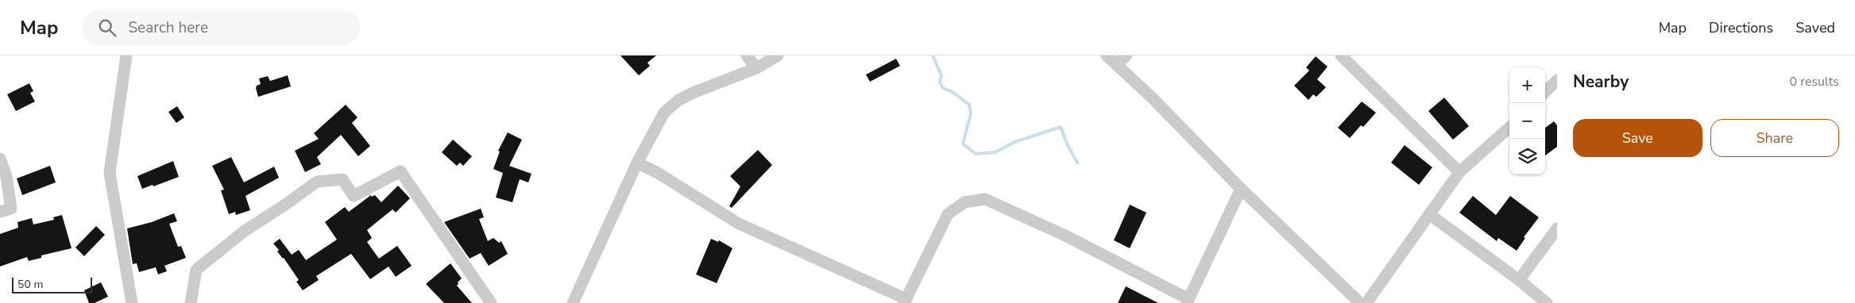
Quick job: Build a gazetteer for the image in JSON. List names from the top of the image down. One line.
{"scale_bar":"50 m","page":{"header":"Map","search":"Search here","nav":["Map","Directions","Saved"],"heading":["Nearby","0 results"],"map_buttons":["+","−"],"buttons":["Save","Share"],"scale":"50 m"}}
